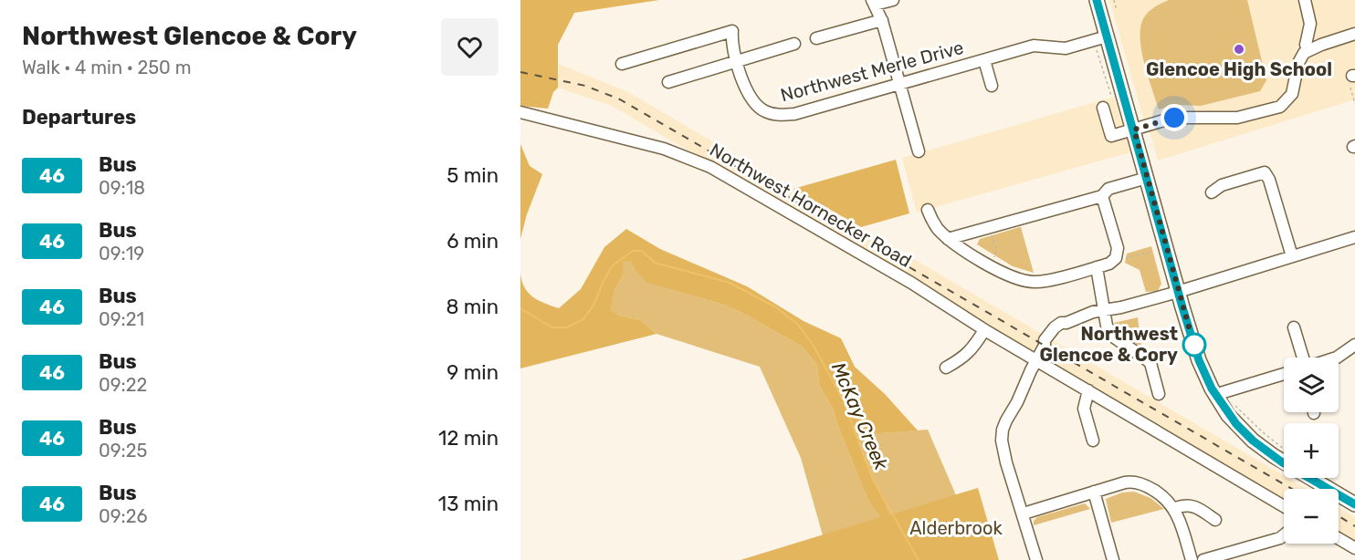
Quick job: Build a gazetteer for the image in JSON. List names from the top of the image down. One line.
{"streets":{"street":["Northwest Merle Drive","Northwest Hornecker Road"]},"water":["McKay Creek"],"parks":["Alderbrook"],"places":["Glencoe High School","Northwest Glencoe & Cory"],"lines":["bus line 46"],"page":{"heading":[["Northwest Glencoe & Cory","Walk · 4 min · 250 m"],"Departures"],"list":[{"mark":"46","name":"Bus","note":"09:18","value":"5 min"},{"mark":"46","name":"Bus","note":"09:19","value":"6 min"},{"mark":"46","name":"Bus","note":"09:21","value":"8 min"},{"mark":"46","name":"Bus","note":"09:22","value":"9 min"},{"mark":"46","name":"Bus","note":"09:25","value":"12 min"},{"mark":"46","name":"Bus","note":"09:26","value":"13 min"}],"map_buttons":["+","−"]}}
